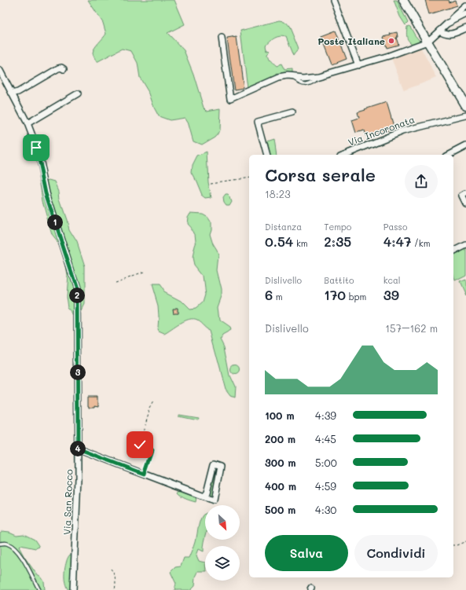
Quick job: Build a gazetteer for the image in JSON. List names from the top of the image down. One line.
{"streets":{"street":["Via Incoronata","Via San Rocco"]},"places":["Poste Italiane"],"north":"bottom right","page":{"heading":["Corsa serale","18:23"],"stats":[["Distanza","0.54 km"],["Tempo","2:35"],["Passo","4:47 /km"],["Dislivello","6 m"],["Battito","170 bpm"],["kcal","39"]],"pins":["1","2","3","4"],"chart":["Dislivello","157–162 m"],"list":[{"name":"100 m","note":"4:39"},{"name":"200 m","note":"4:45"},{"name":"300 m","note":"5:00"},{"name":"400 m","note":"4:59"},{"name":"500 m","note":"4:30"}],"buttons":["Salva","Condividi"]}}
